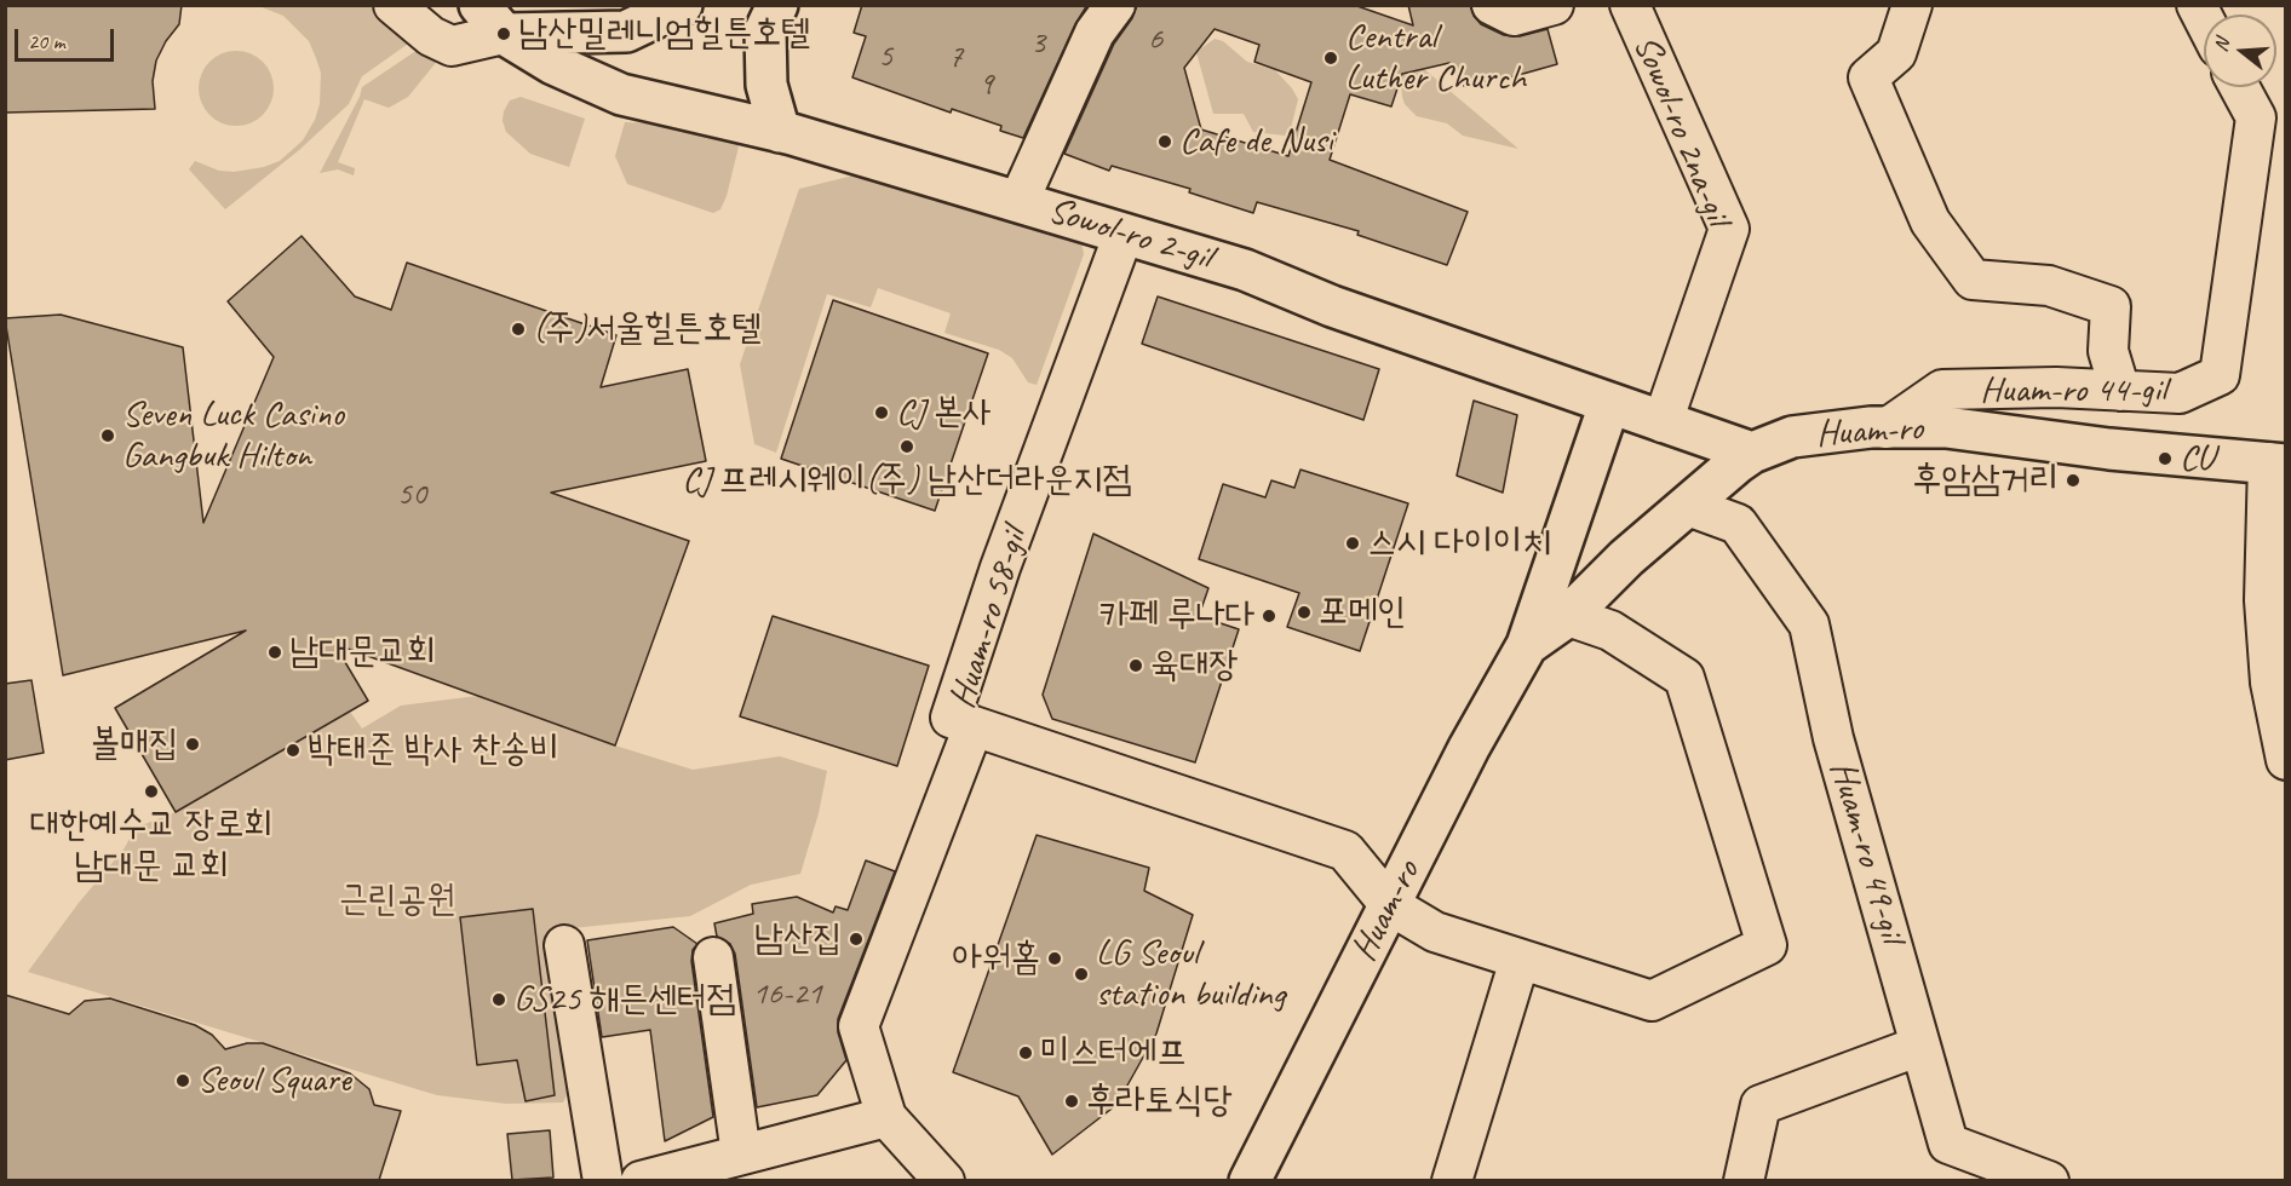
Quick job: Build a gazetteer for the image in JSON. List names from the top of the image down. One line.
{"streets":{"main road":["Sowol-ro 2-gil","Huam-ro"],"street":["Sowol-ro 2na-gil","Huam-ro 44-gil","Huam-ro 58-gil","Huam-ro 49-gil"]},"crossings":[["Sowol-ro 2na-gil","Sowol-ro 2-gil"],["Sowol-ro 2-gil","Huam-ro"],["Sowol-ro 2-gil","Huam-ro 58-gil"],["Huam-ro 44-gil","Huam-ro"],["Huam-ro","Huam-ro 49-gil"]],"parks":["근린공원"],"places":["남산밀레니엄힐튼호텔","Central Luther Church","Cafe de Nusi","(주)서울힐튼호텔","CJ 본사","Seven Luck Casino Gangbuk Hilton","CJ 프레시웨이(주) 남산더라운지점","CU","후암삼거리","스시 다이이치","포메인","카페 루나다","남대문교회","육대장","볼매집","박태준 박사 찬송비","대한예수교 장로회 남대문 교회","남산집","아워홈","LG Seoul station building","GS25 해든센터점","미스터에프","Seoul Square","후라토식당"],"house_numbers":["6","3","5","7","9","50","16-21"],"scale_bar":"20 m","north":"left"}
